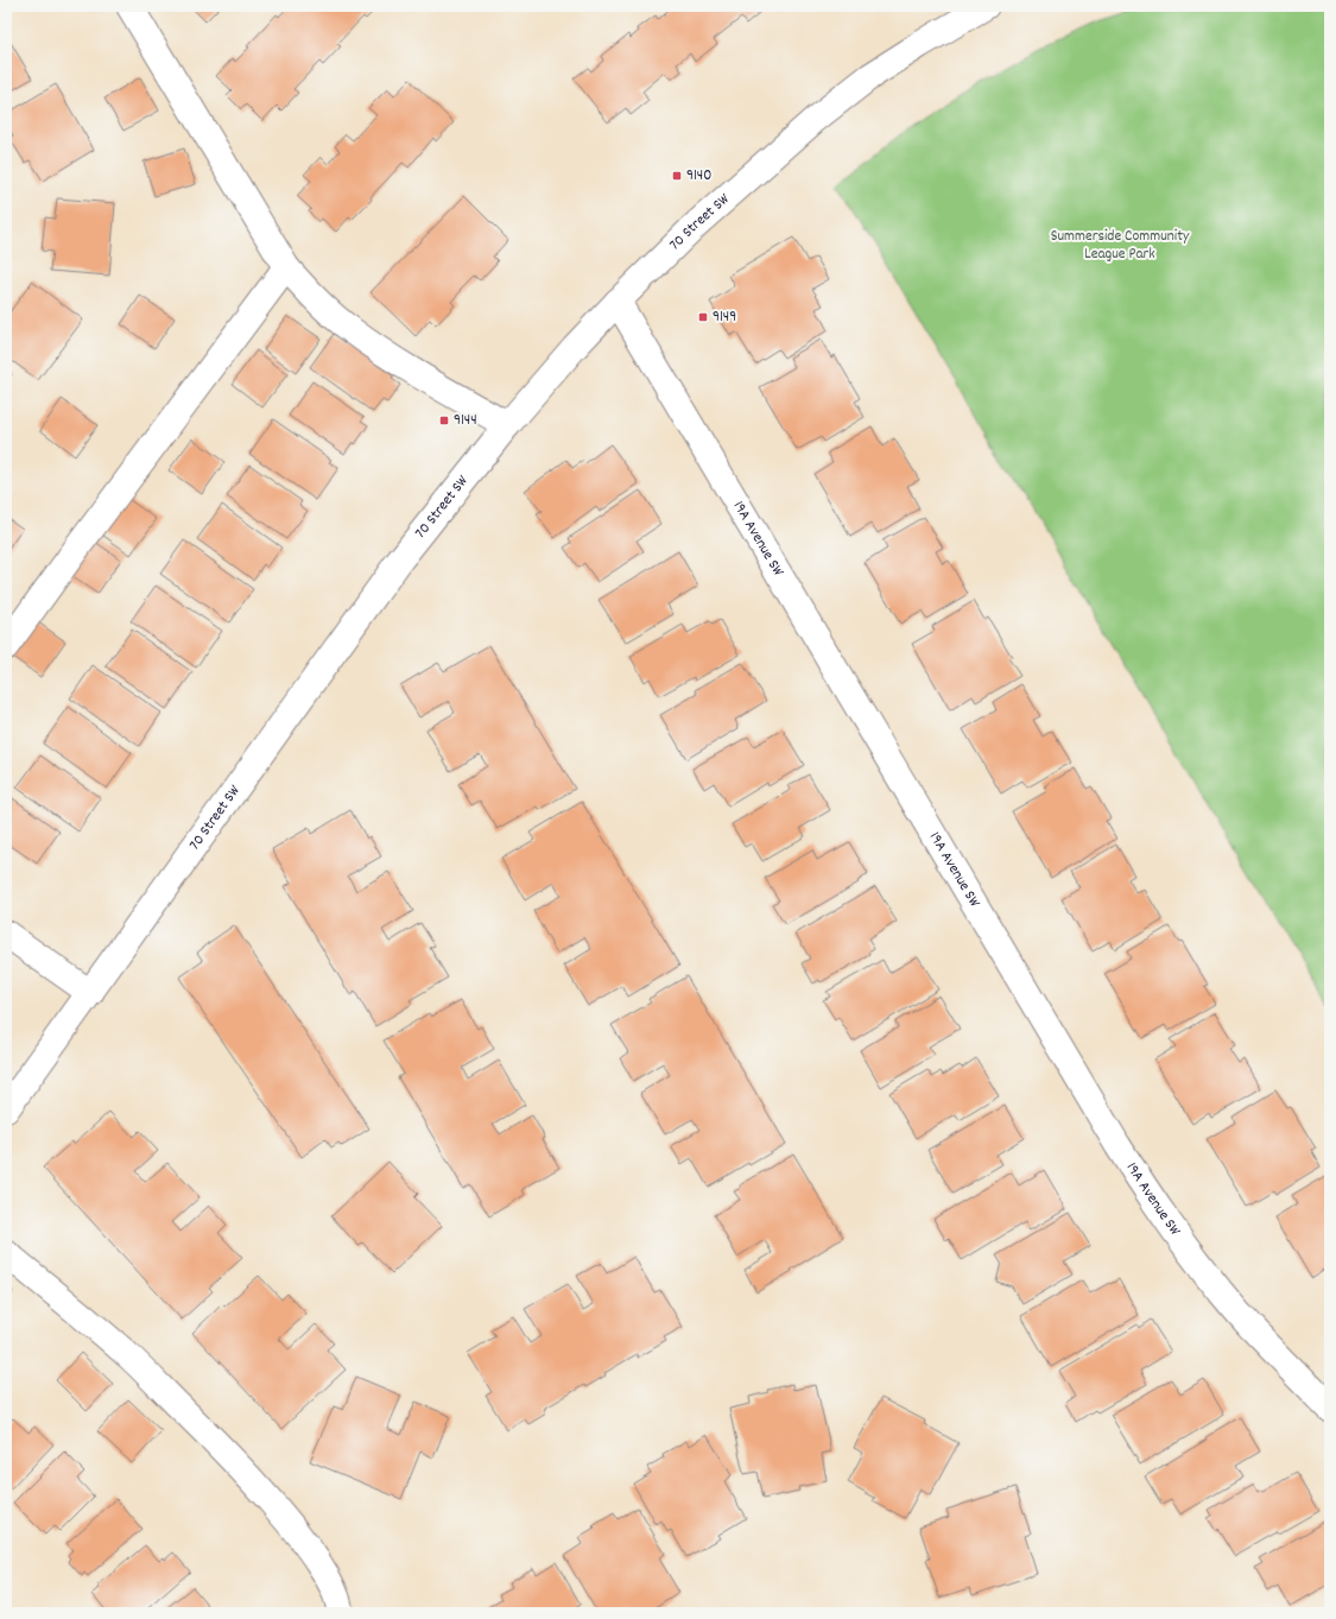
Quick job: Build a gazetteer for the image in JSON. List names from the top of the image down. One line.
{"streets":{"street":["70 Street SW","19A Avenue SW"]},"crossings":[["70 Street SW","19A Avenue SW"]],"parks":["Summerside Community League Park"],"places":{"transit":["9140","9149","9144"]}}
